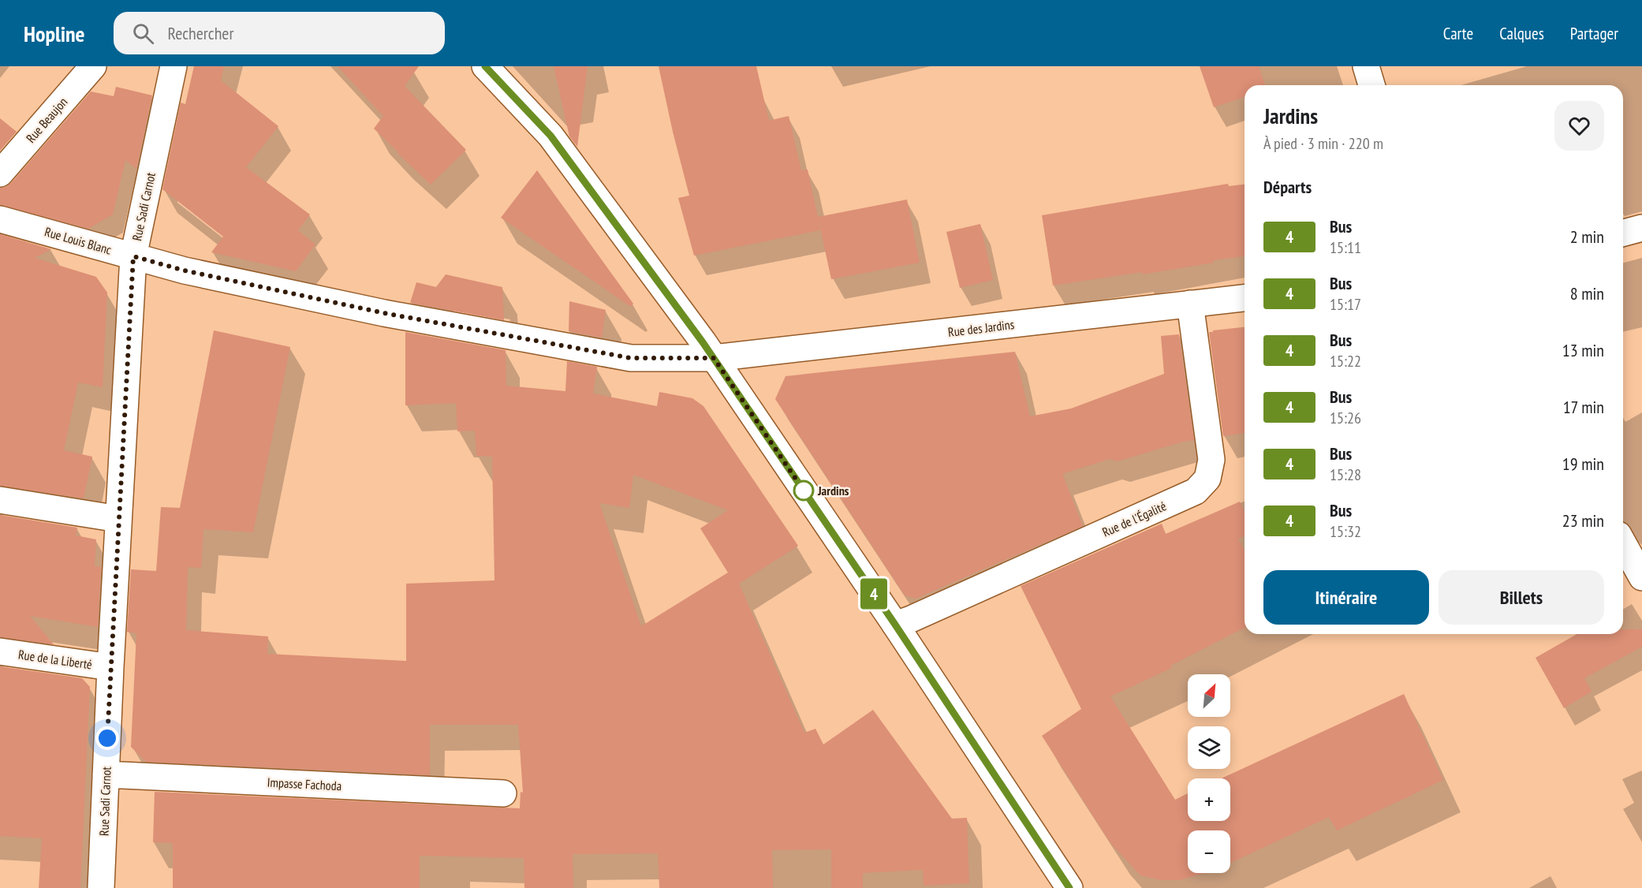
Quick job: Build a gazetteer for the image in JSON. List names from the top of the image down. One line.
{"streets":{"street":["Rue Beaujon","Rue Sadi Carnot","Rue Louis Blanc","Rue des Jardins","Rue de l'Égalité","Rue de la Liberté","Impasse Fachoda"]},"crossings":[["Rue Sadi Carnot","Rue Louis Blanc"],["Rue Sadi Carnot","Rue de la Liberté"],["Rue Sadi Carnot","Impasse Fachoda"],["Rue Louis Blanc","Rue des Jardins"],["Rue des Jardins","Rue de l'Égalité"]],"places":["Jardins"],"lines":["bus line 4"],"north":"top right","page":{"header":"Hopline","search":"Rechercher","nav":["Carte","Calques","Partager"],"on_map":"4","heading":[["Jardins","À pied · 3 min · 220 m"],"Départs"],"list":[{"mark":"4","name":"Bus","note":"15:11","value":"2 min"},{"mark":"4","name":"Bus","note":"15:17","value":"8 min"},{"mark":"4","name":"Bus","note":"15:22","value":"13 min"},{"mark":"4","name":"Bus","note":"15:26","value":"17 min"},{"mark":"4","name":"Bus","note":"15:28","value":"19 min"},{"mark":"4","name":"Bus","note":"15:32","value":"23 min"}],"buttons":["Itinéraire","Billets"],"map_buttons":["+","−"]}}
